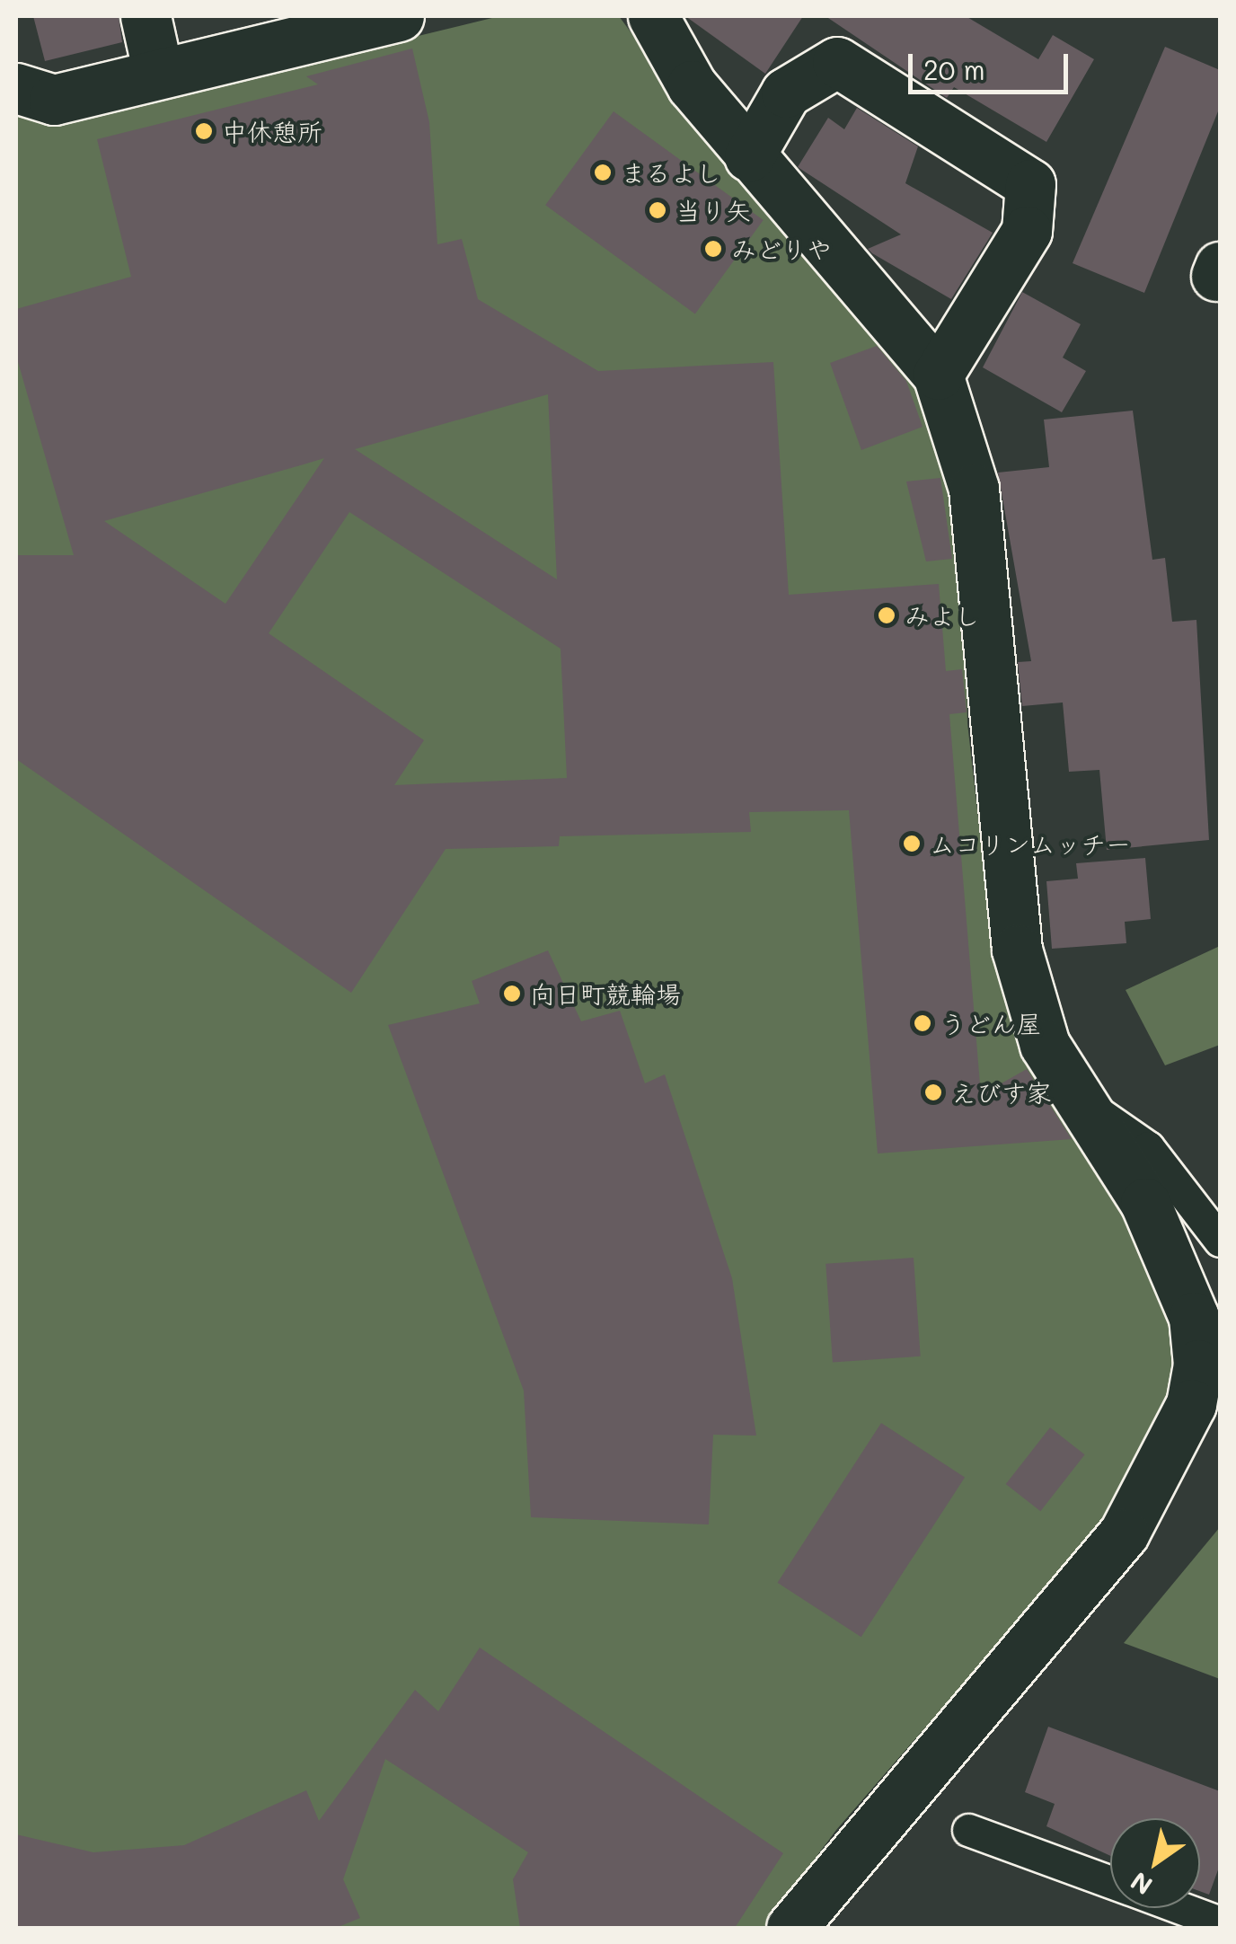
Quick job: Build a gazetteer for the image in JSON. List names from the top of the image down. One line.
{"places":["中休憩所","まるよし","当り矢","みどりや","みよし","ムコリンムッチー","向日町競輪場","うどん屋","えびす家"],"scale_bar":"20 m","north":"bottom left"}
